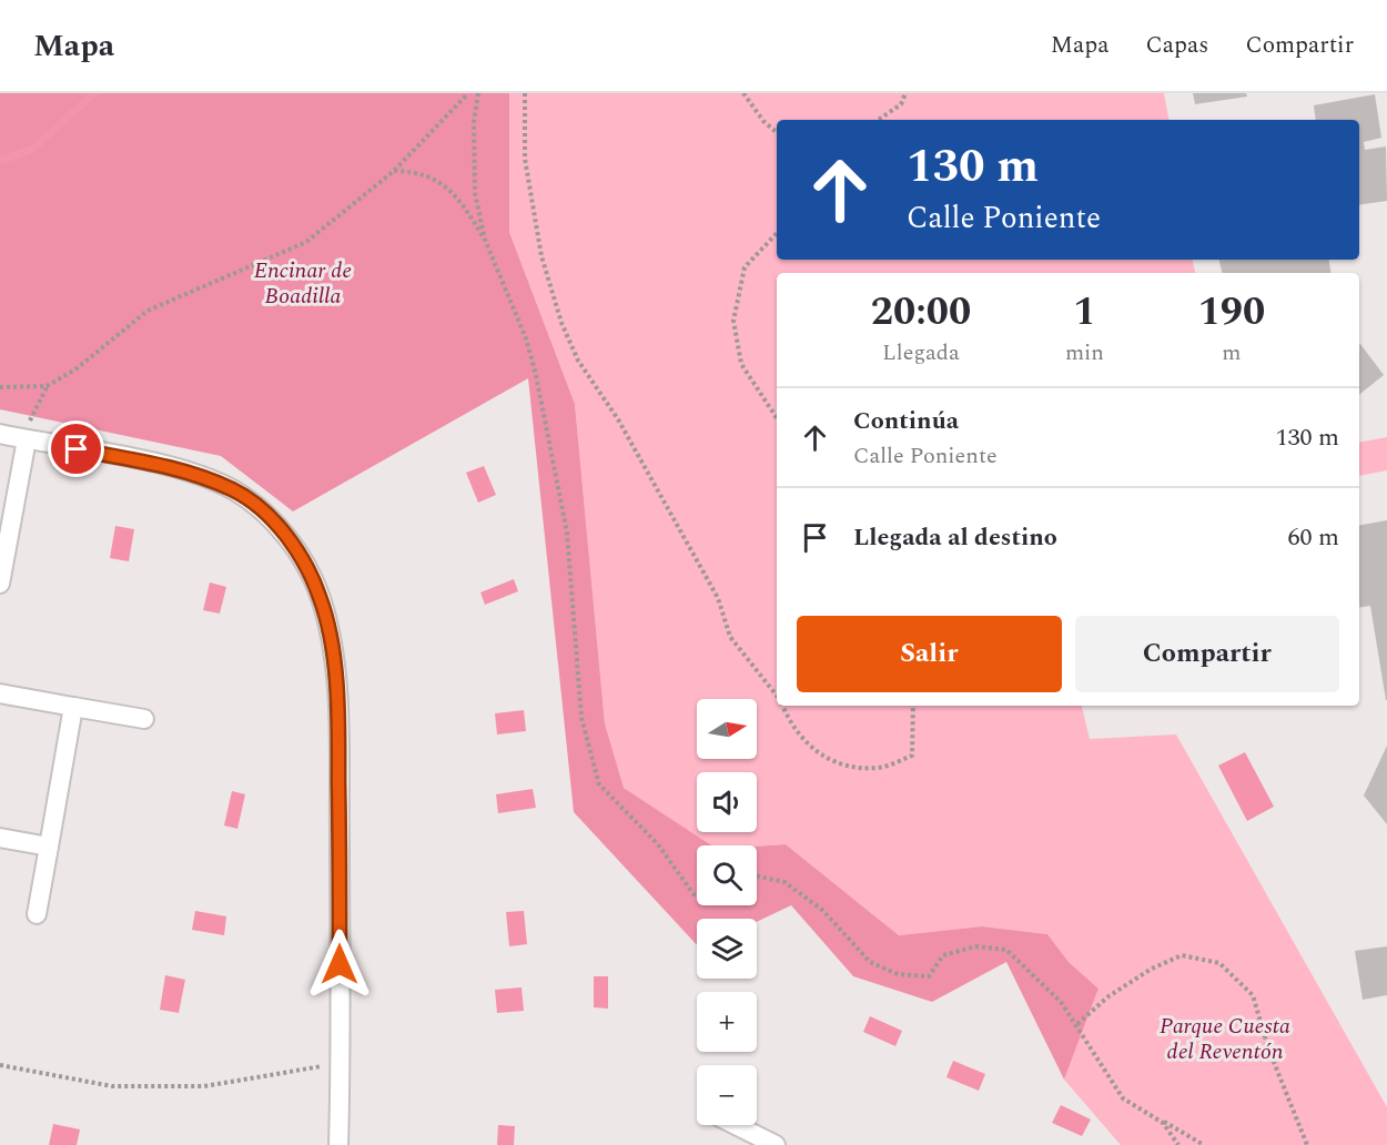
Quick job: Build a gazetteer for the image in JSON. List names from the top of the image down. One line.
{"parks":["Encinar de Boadilla","Parque Cuesta del Reventón"],"north":"right","page":{"header":"Mapa","nav":["Mapa","Capas","Compartir"],"turn":["130 m","Calle Poniente"],"eta":["20:00","Llegada","1","min","190","m"],"list":[{"name":"Continúa","note":"Calle Poniente","value":"130 m"},{"name":"Llegada al destino","value":"60 m"}],"buttons":["Salir","Compartir"],"map_buttons":["+","−"]}}
